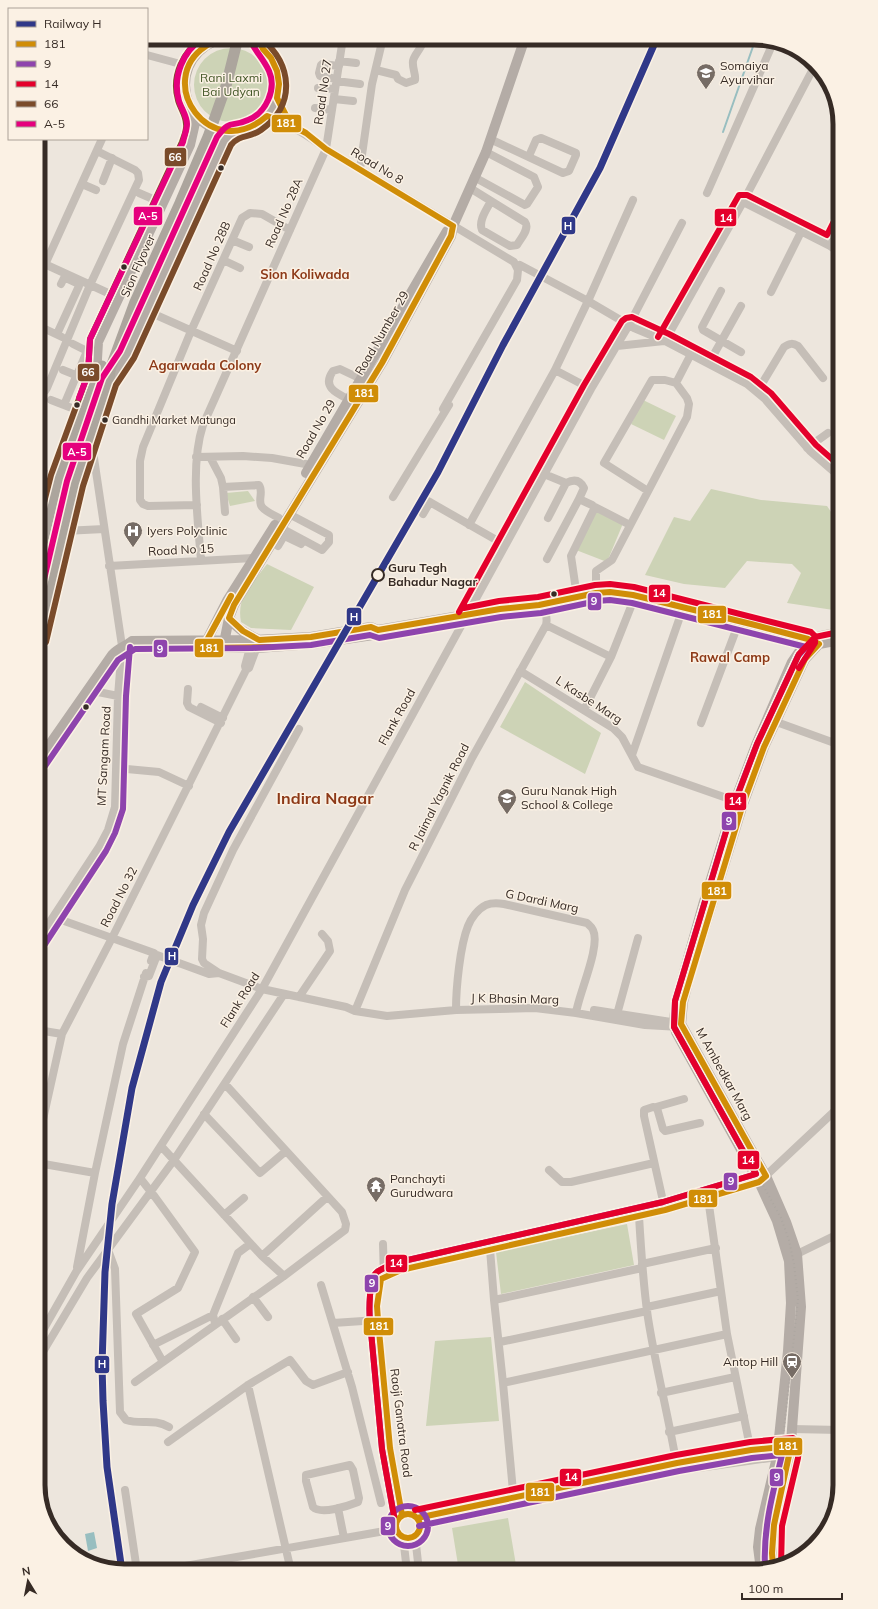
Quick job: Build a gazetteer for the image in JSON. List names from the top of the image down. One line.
{"streets":{"highway":["Sion Flyover"],"main road":["Road Number 29","Road No 29","M Ambedkar Marg"],"street":["Road No 27","Road No 8","Road No 28A","Road No 28B","Road No 15","L Kasbe Marg","Flank Road","MT Sangam Road","R Jaimal Yagnik Road","Road No 32","G Dardi Marg","J K Bhasin Marg","Raoji Ganatra Road"]},"crossings":[["Road No 27","Road No 8"],["Road No 27","Road No 28A"],["Road No 8","Road No 28A"],["Road No 8","Road Number 29"],["Road No 8","Road No 29"],["Road No 8","Flank Road"],["Road No 28A","Road No 28B"],["Road No 28A","Road No 15"],["Road Number 29","Road No 29"],["Road Number 29","Road No 15"],["Road No 29","Road No 15"],["Road No 15","MT Sangam Road"],["L Kasbe Marg","R Jaimal Yagnik Road"],["L Kasbe Marg","M Ambedkar Marg"],["Flank Road","J K Bhasin Marg"],["R Jaimal Yagnik Road","J K Bhasin Marg"],["G Dardi Marg","J K Bhasin Marg"],["J K Bhasin Marg","M Ambedkar Marg"]],"districts":["Sion Koliwada","Agarwada Colony","Rawal Camp","Indira Nagar"],"parks":["Rani Laxmi Bai Udyan"],"places":{"school or university":["Somaiya Ayurvihar","Guru Nanak High School & College"],"other":["Gandhi Market Matunga","Guru Tegh Bahadur Nagar"],"hospital":["Iyers Polyclinic"],"temple":["Panchayti Gurudwara"],"station":["Antop Hill"]},"lines":["rail line H","transit line 181","transit line 66","transit line A-5","transit line 14","transit line 9"],"legend":["Railway H","181","9","14","66","A-5"],"scale_bar":"100 m","north":"top"}
